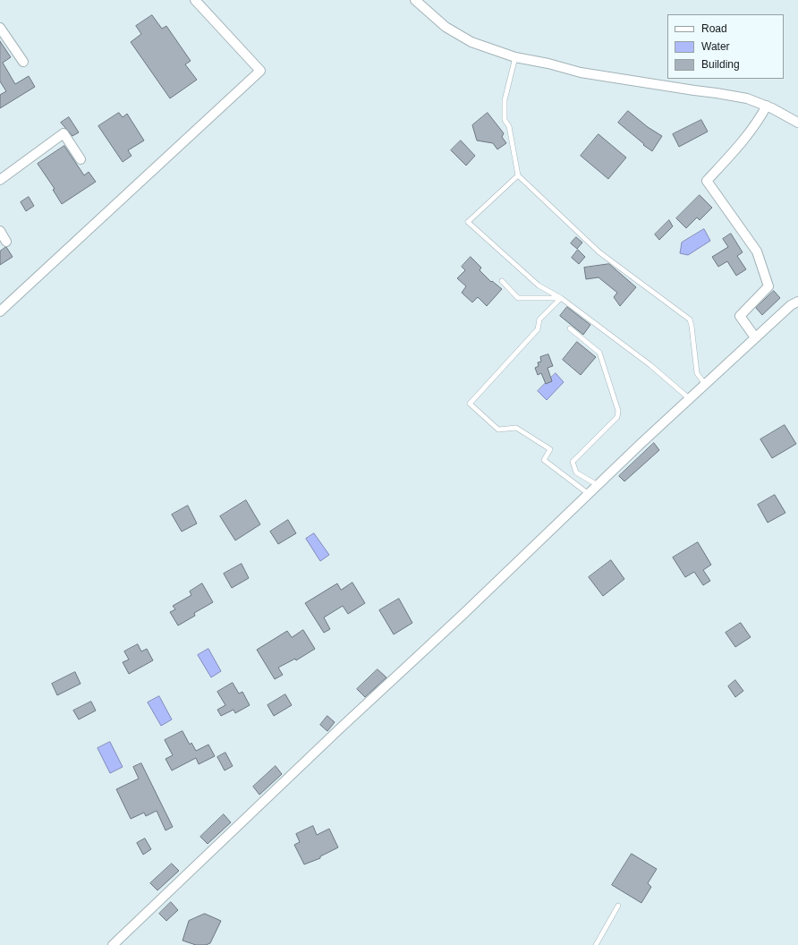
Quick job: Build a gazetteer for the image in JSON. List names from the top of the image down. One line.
{"legend":["Road","Water","Building"]}
